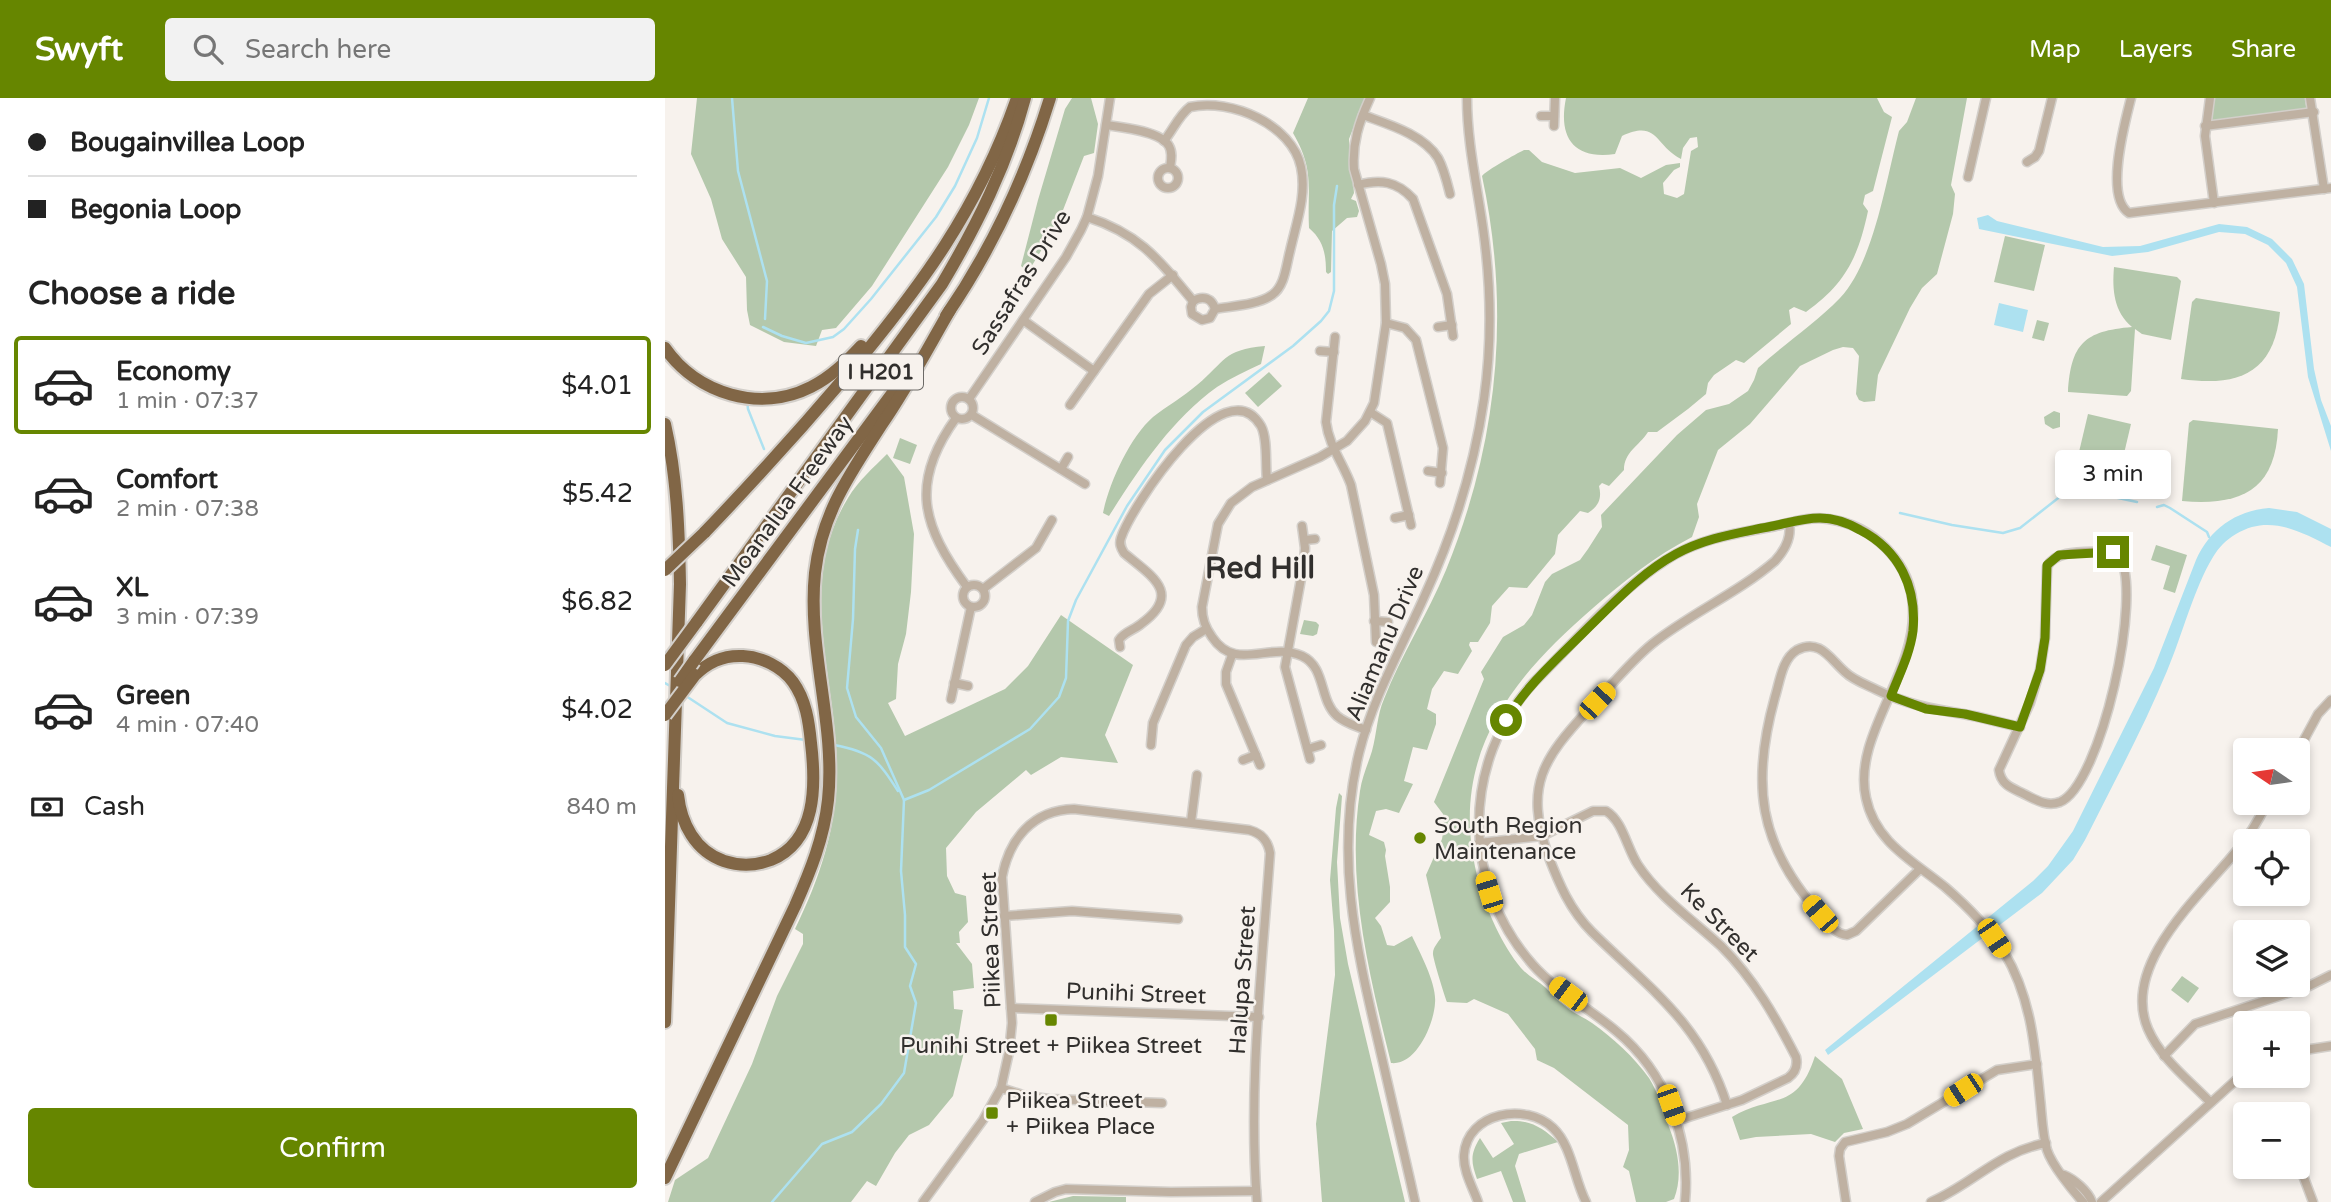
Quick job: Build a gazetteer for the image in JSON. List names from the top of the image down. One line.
{"streets":{"highway":["I H201","Moanalua Freeway"],"street":["Sassafras Drive","Aliamanu Drive","Ke Street","Piikea Street","Halupa Street","Punihi Street"]},"crossings":[["Piikea Street","Halupa Street"],["Piikea Street","Punihi Street"],["Halupa Street","Punihi Street"]],"districts":["Red Hill"],"places":{"other":["South Region Maintenance"],"transit":["Punihi Street + Piikea Street","Piikea Street + Piikea Place"]},"north":"left","page":{"header":"Swyft","search":"Search here","nav":["Map","Layers","Share"],"banner":["Bougainvillea Loop","Begonia Loop"],"heading":"Choose a ride","list":[{"name":"Economy","note":"1 min · 07:37","value":"$4.01"},{"name":"Comfort","note":"2 min · 07:38","value":"$5.42"},{"name":"XL","note":"3 min · 07:39","value":"$6.82"},{"name":"Green","note":"4 min · 07:40","value":"$4.02"}],"bubble":"3 min","map_buttons":["+","−"],"pay":["Cash","840 m"],"buttons":"Confirm"}}
